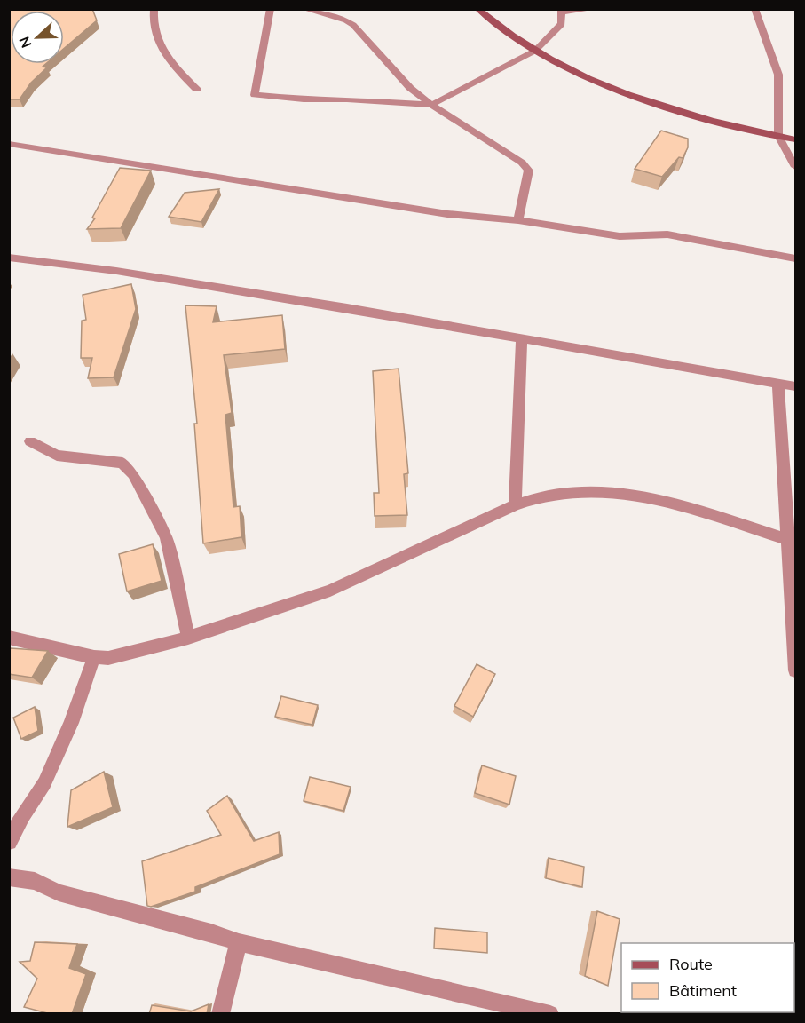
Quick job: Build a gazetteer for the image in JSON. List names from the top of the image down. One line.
{"legend":["Route","Bâtiment"],"north":"left"}
